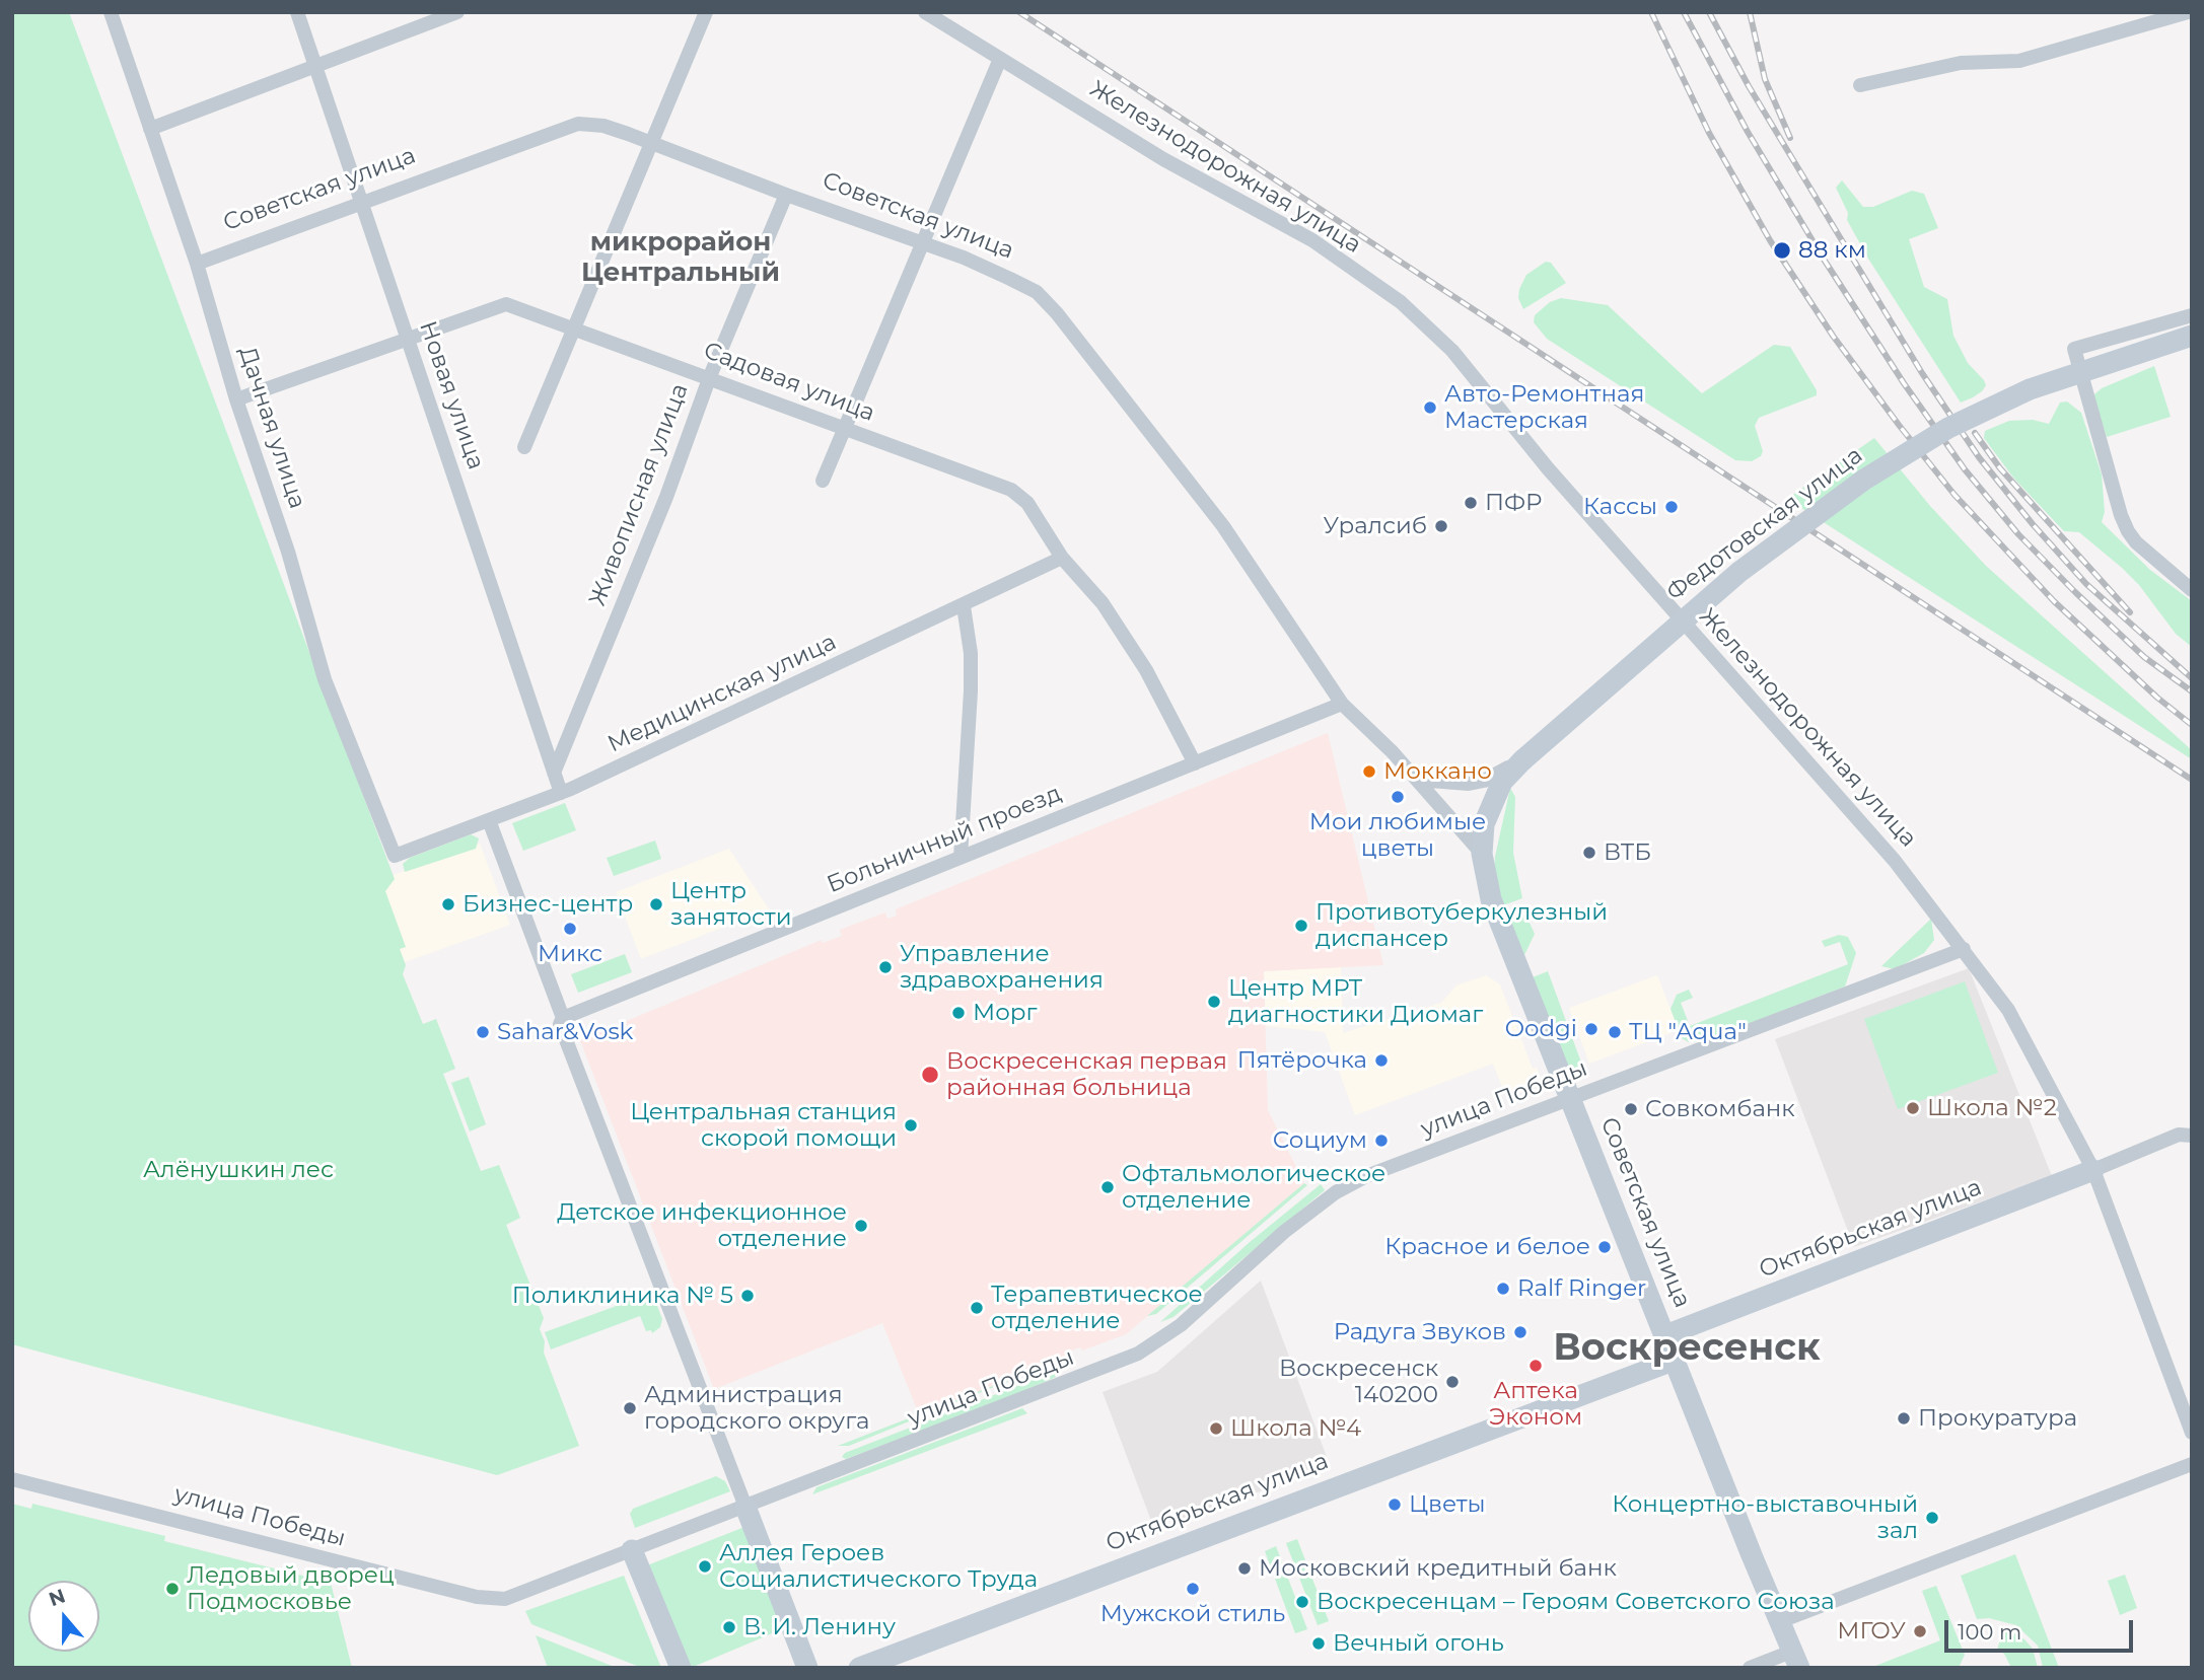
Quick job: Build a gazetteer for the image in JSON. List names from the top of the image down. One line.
{"streets":{"main road":["Советская улица","Федотовская улица","Октябрьская улица"],"street":["Железнодорожная улица","Садовая улица","Новая улица","Дачная улица","Живописная улица","Медицинская улица","Больничный проезд","улица Победы"]},"crossings":[["Железнодорожная улица","улица Победы"],["Железнодорожная улица","Октябрьская улица"],["Советская улица","Новая улица"],["Советская улица","Дачная улица"],["Советская улица","Живописная улица"],["Советская улица","Федотовская улица"],["Советская улица","Больничный проезд"],["Советская улица","улица Победы"],["Советская улица","Октябрьская улица"],["Садовая улица","Новая улица"],["Садовая улица","Дачная улица"],["Садовая улица","Живописная улица"],["Садовая улица","Медицинская улица"],["Садовая улица","Больничный проезд"],["Новая улица","Живописная улица"],["Новая улица","Медицинская улица"],["Дачная улица","Медицинская улица"]],"districts":["микрорайон Центральный","Воскресенск"],"parks":["Алёнушкин лес"],"places":["88 км","Авто-Ремонтная Мастерская","ПФР","Кассы","Уралсиб","Моккано","Мои любимые цветы","ВТБ","Бизнес-центр","Центр занятости","Противотуберкулезный диспансер","Микс","Управление здравохранения","Центр МРТ диагностики Диомаг","Морг","Oodgi","Sahar&Vosk","ТЦ \"Aqua\"","Пятёрочка","Воскресенская первая районная больница","Школа №2","Совкомбанк","Центральная станция скорой помощи","Социум","Офтальмологическое отделение","Детское инфекционное отделение","Красное и белое","Ralf Ringer","Поликлиника № 5","Терапевтическое отделение","Радуга Звуков","Аптека Эконом","Воскресенск 140200","Администрация городского округа","Прокуратура","Школа №4","Цветы","Концертно-выставочный зал","Аллея Героев Социалистического Труда","Московский кредитный банк","Ледовый дворец Подмосковье","Мужской стиль","Воскресенцам – Героям Советского Союза","В. И. Ленину","МГОУ","Вечный огонь"],"scale_bar":"100 m","north":"top"}
